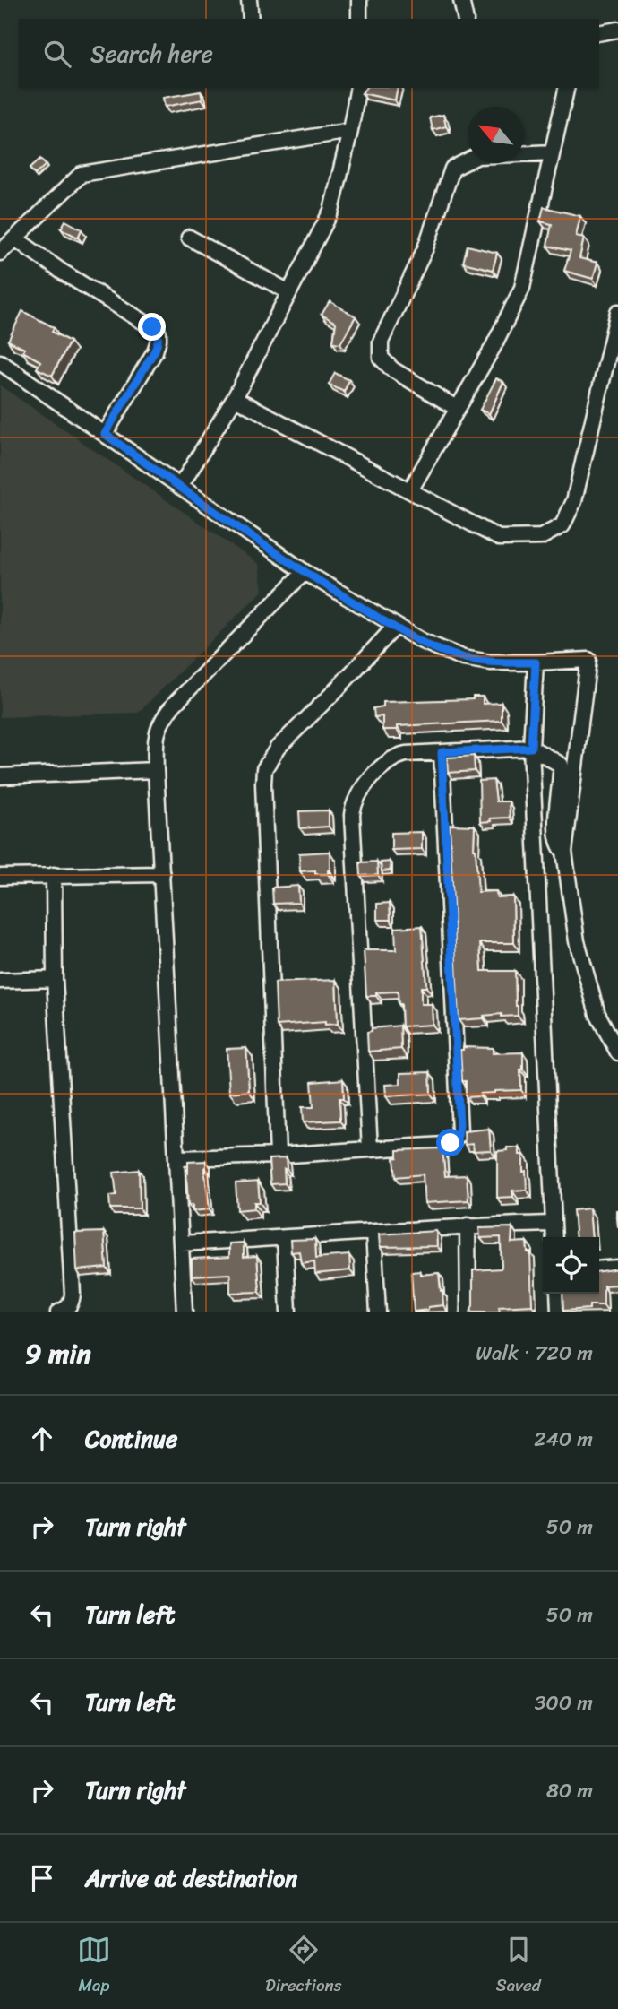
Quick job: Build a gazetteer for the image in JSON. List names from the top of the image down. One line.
{"north":"top left","page":{"search":"Search here","heading":["9 min","Walk · 720 m"],"list":[["Continue","240 m"],["Turn right","50 m"],["Turn left","50 m"],["Turn left","300 m"],["Turn right","80 m"],"Arrive at destination"],"nav":["Map","Directions","Saved"]}}
